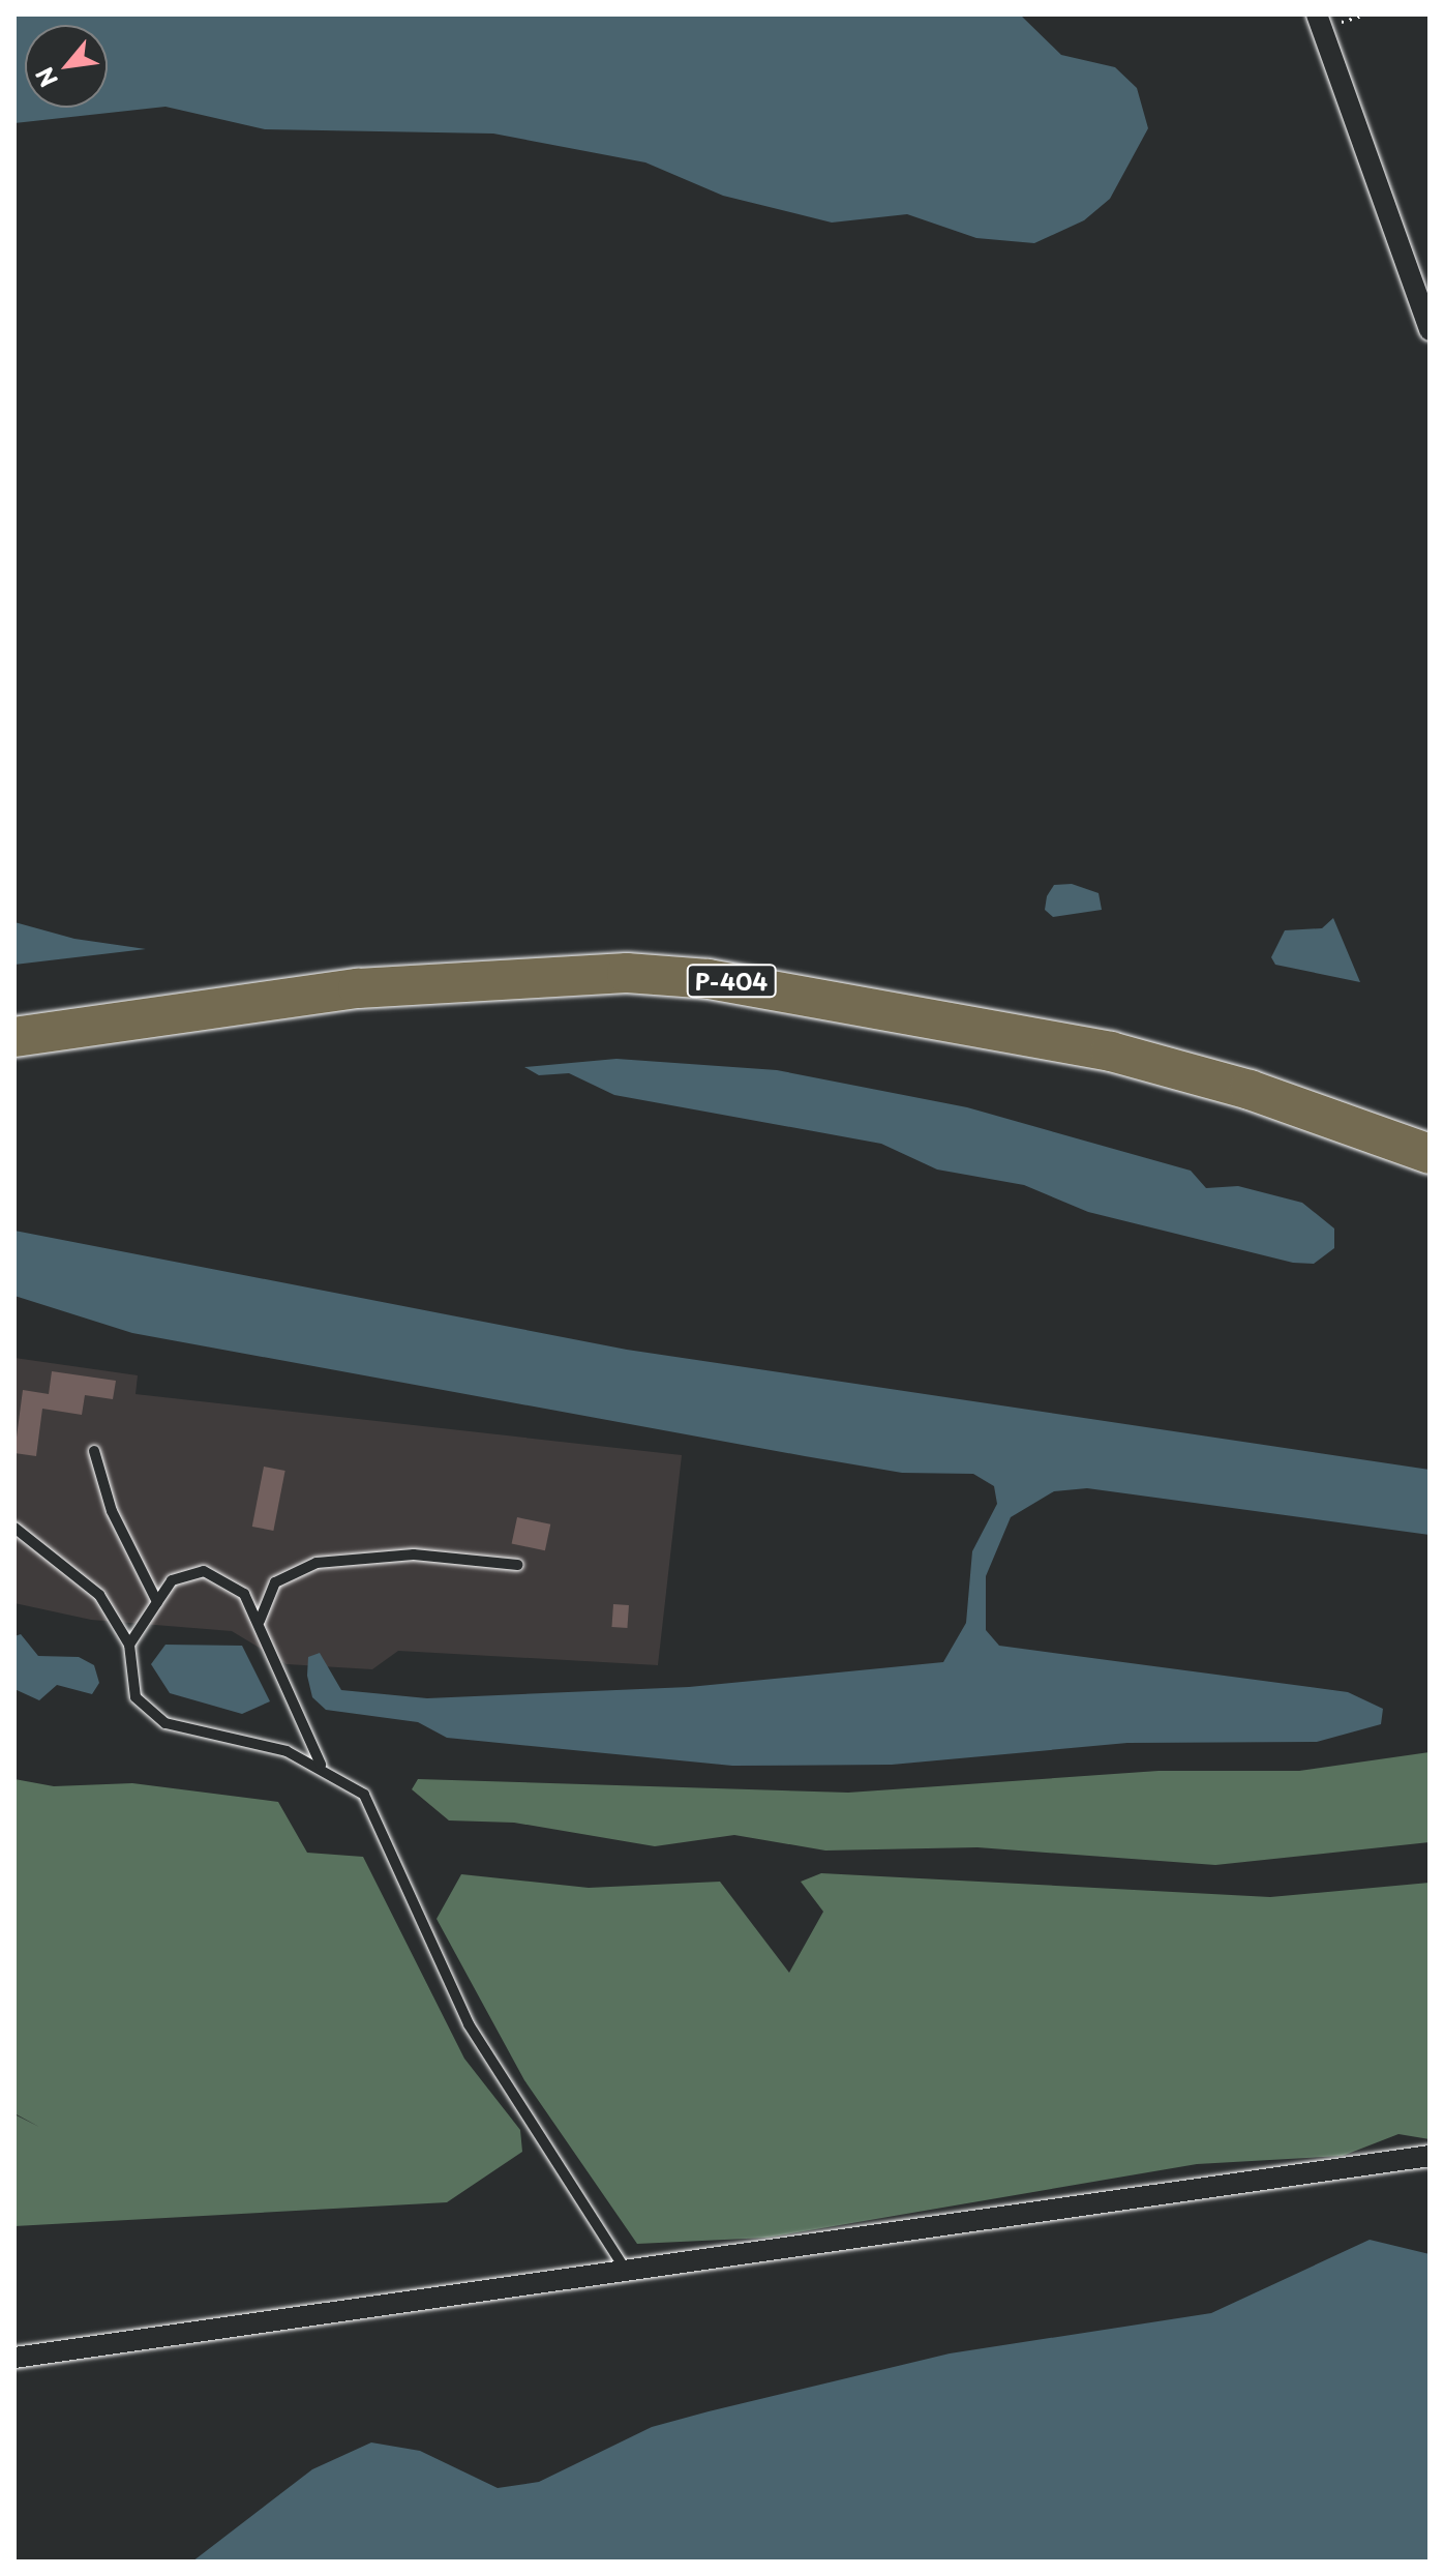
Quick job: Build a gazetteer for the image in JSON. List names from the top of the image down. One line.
{"streets":{"highway":["Р-404"]},"north":"bottom left"}
